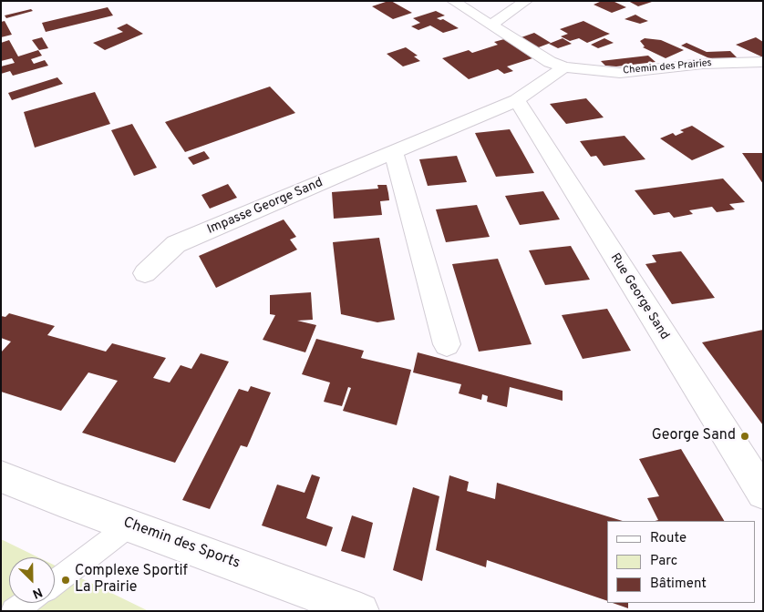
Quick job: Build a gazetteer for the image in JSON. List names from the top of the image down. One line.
{"streets":{"street":["Chemin des Prairies","Impasse George Sand","Rue George Sand","Chemin des Sports"]},"crossings":[["Chemin des Prairies","Impasse George Sand"],["Impasse George Sand","Rue George Sand"]],"places":["George Sand","Complexe Sportif La Prairie"],"legend":["Route","Parc","Bâtiment"],"north":"bottom right"}
